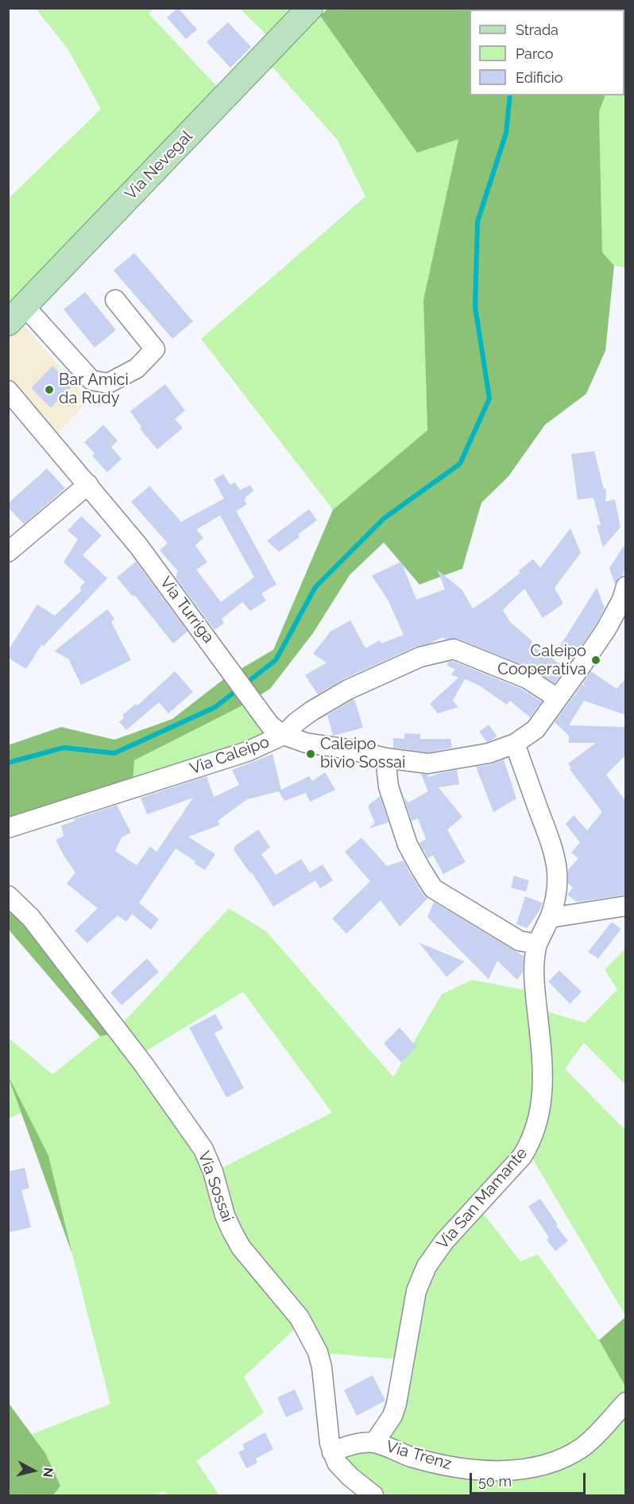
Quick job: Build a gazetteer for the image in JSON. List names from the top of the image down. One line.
{"streets":{"main road":["Via Nevegal"],"street":["Via Turriga","Via Caleipo","Via Sossai","Via San Mamante","Via Trenz"]},"crossings":[["Via Turriga","Via Caleipo"],["Via Caleipo","Via San Mamante"],["Via Sossai","Via Trenz"],["Via San Mamante","Via Trenz"]],"places":["Bar Amici da Rudy","Caleipo Cooperativa","Caleipo bivio Sossai"],"legend":["Strada","Parco","Edificio"],"scale_bar":"50 m","north":"right"}
